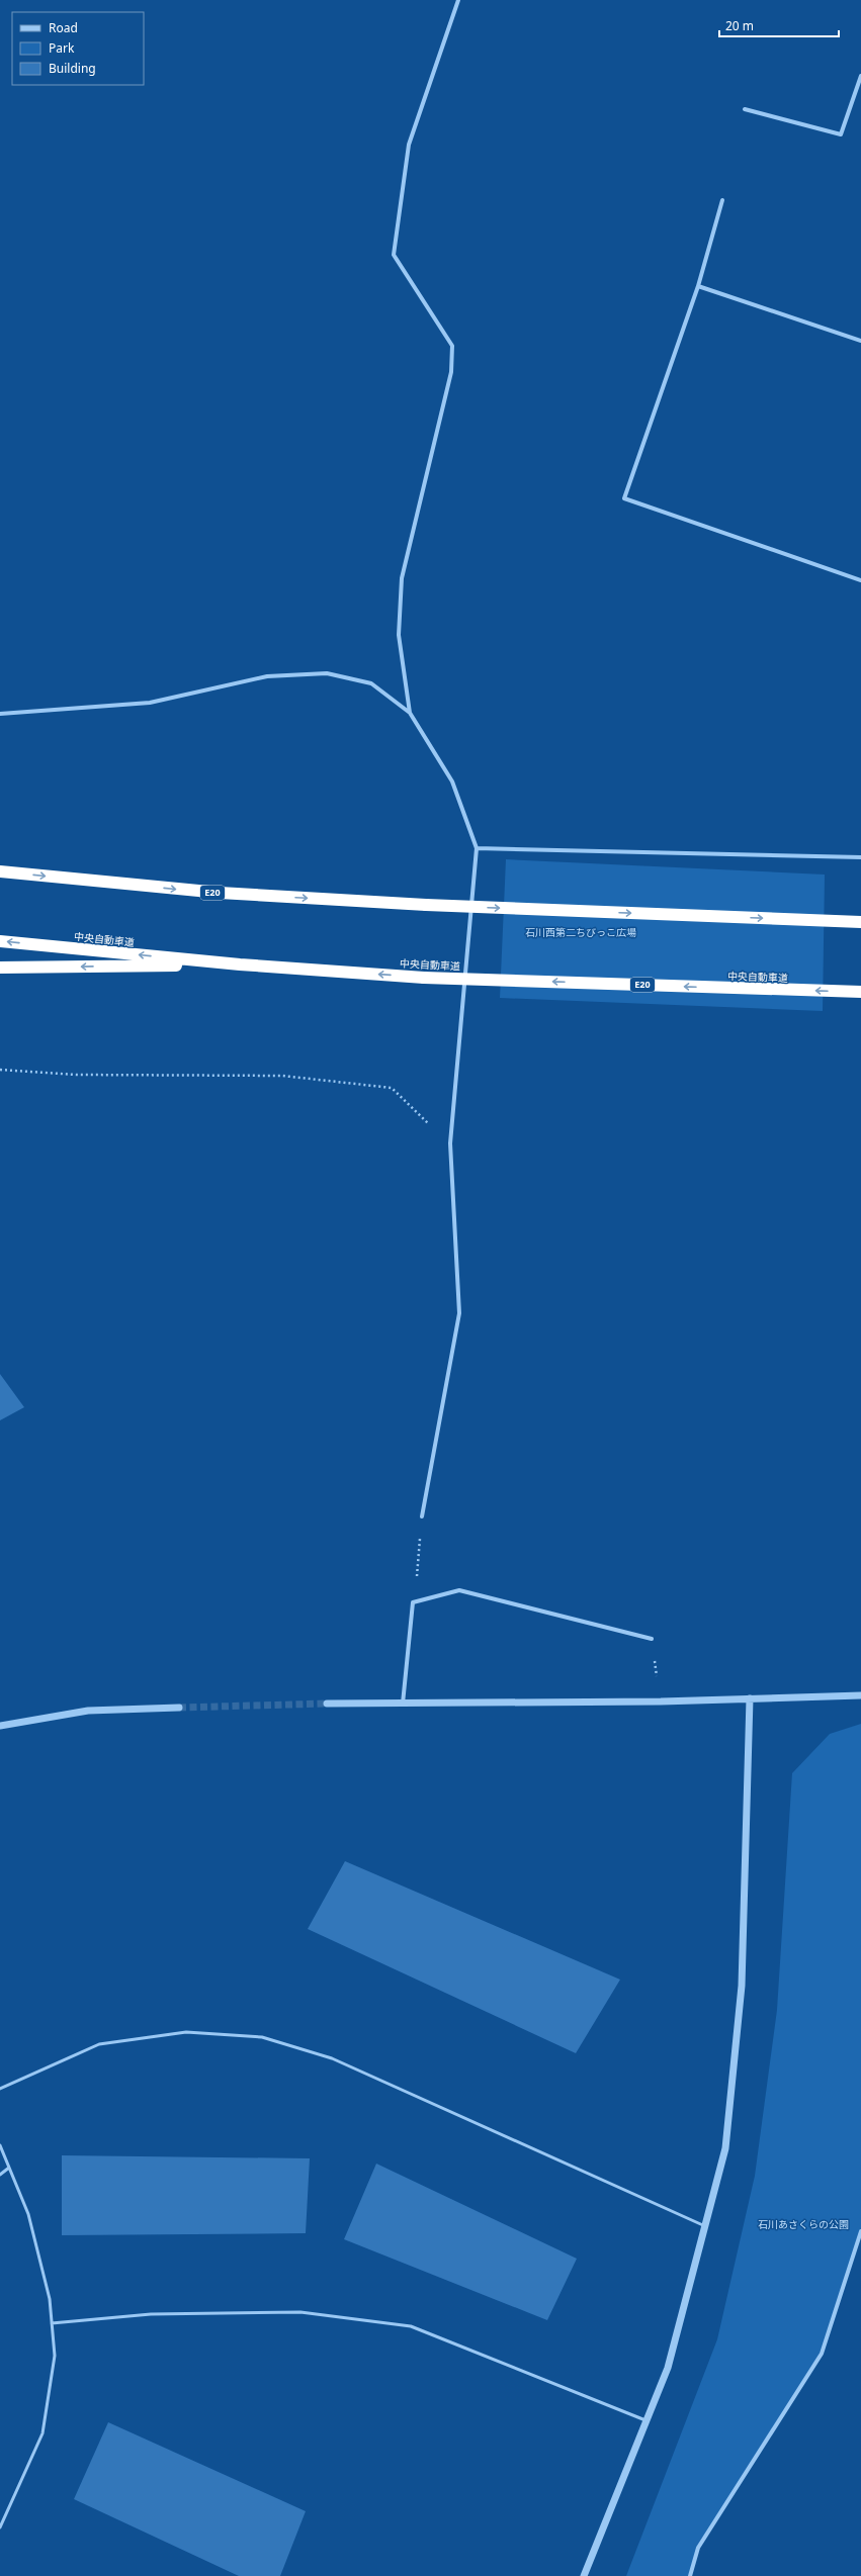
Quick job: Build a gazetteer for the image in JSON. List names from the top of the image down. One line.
{"streets":{"highway":["E20","中央自動車道"]},"parks":["石川西第二ちびっこ広場","石川あさくらの公園"],"legend":["Road","Park","Building"],"scale_bar":"20 m"}
